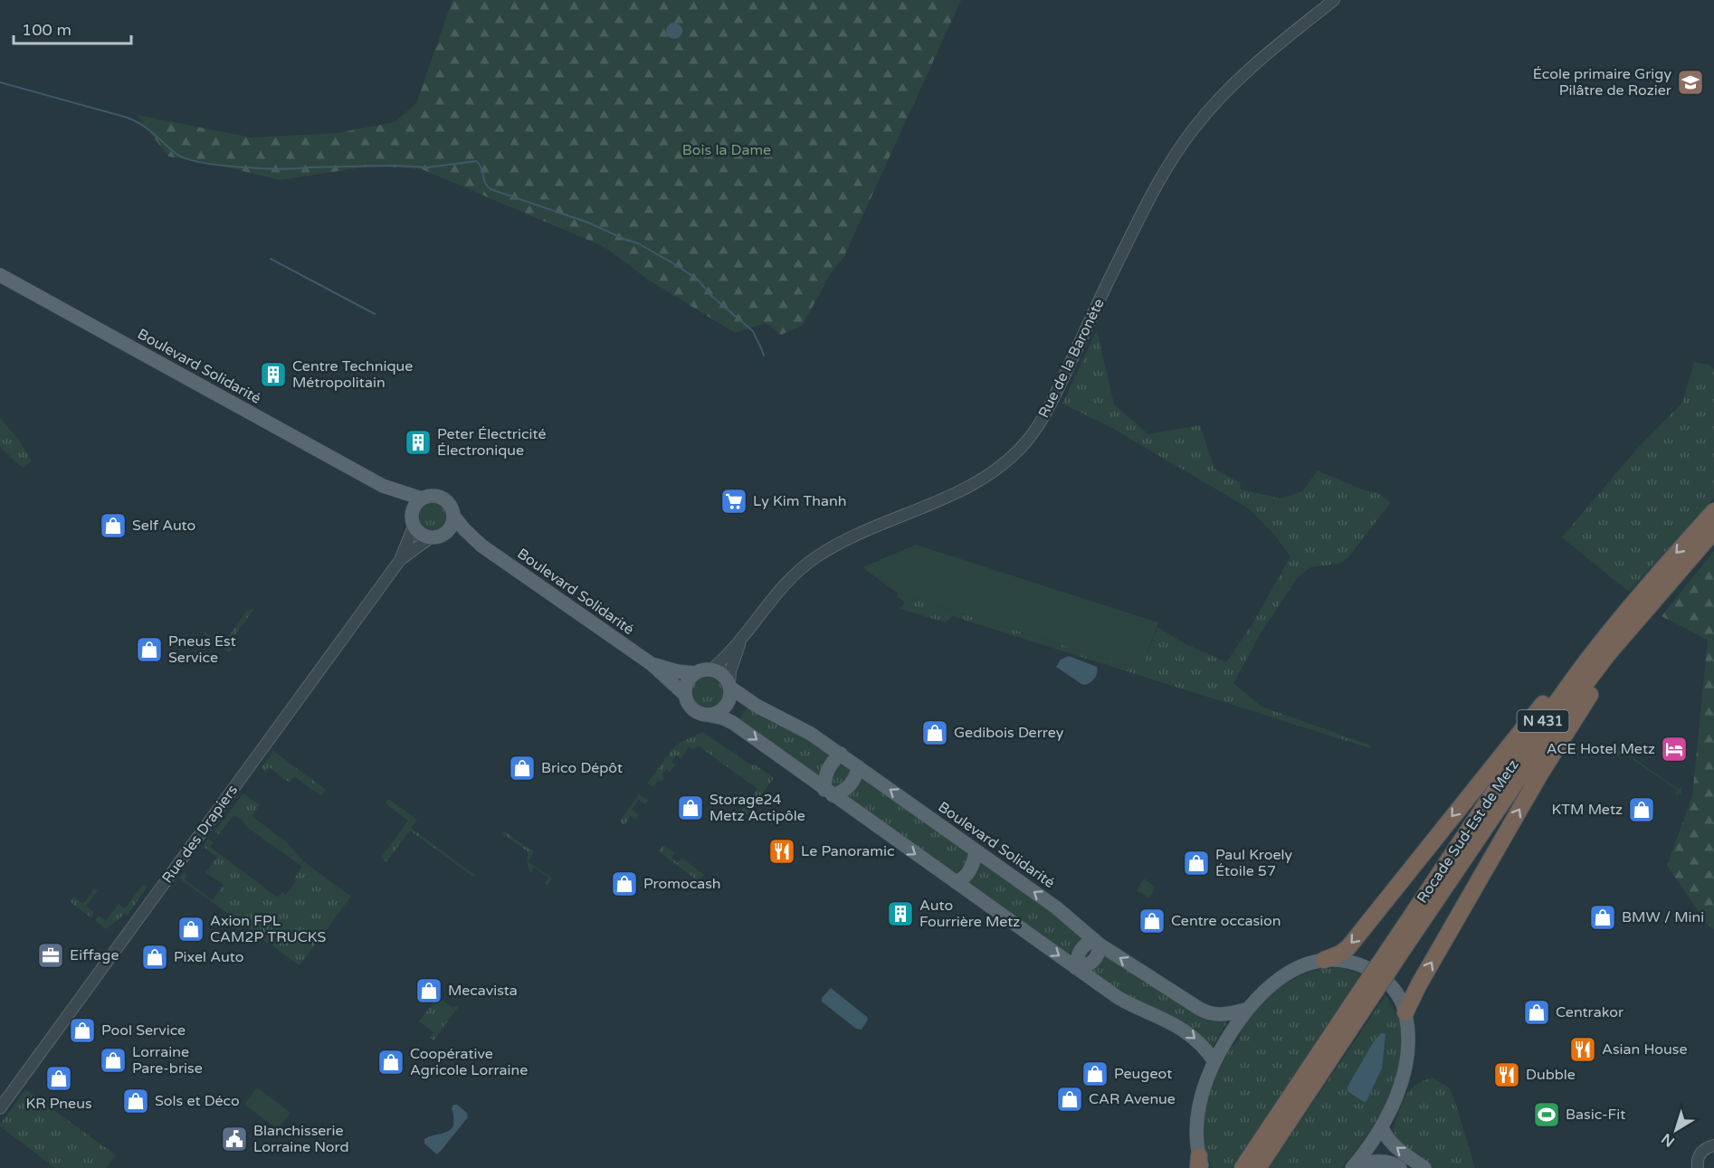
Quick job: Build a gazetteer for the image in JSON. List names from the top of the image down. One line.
{"streets":{"highway":["N 431","Rocade Sud-Est de Metz"],"main road":["Boulevard Solidarité"],"street":["Rue de la Baronète","Rue des Drapiers"]},"crossings":[["Rue de la Baronète","Boulevard Solidarité"],["Boulevard Solidarité","Rue des Drapiers"]],"parks":["Bois la Dame"],"places":{"school or university":["École primaire Grigy Pilâtre de Rozier"],"building":["Centre Technique Métropolitain","Peter Électricité Électronique","Auto Fourrière Metz"],"supermarket":["Ly Kim Thanh"],"shop":["Self Auto","Pneus Est Service","Gedibois Derrey","Brico Dépôt","Storage24 Metz Actipôle","KTM Metz","Paul Kroely Étoile 57","Promocash","BMW / Mini","Centre occasion","Axion FPL CAM2P TRUCKS","Pixel Auto","Mecavista","Centrakor","Pool Service","Lorraine Pare-brise","Coopérative Agricole Lorraine","Peugeot","KR Pneus","CAR Avenue","Sols et Déco"],"hotel":["ACE Hotel Metz"],"restaurant":["Le Panoramic","Asian House","Dubble"],"office":["Eiffage"],"sports":["Basic-Fit"],"public building":["Blanchisserie Lorraine Nord"]},"scale_bar":"100 m","north":"bottom left"}
